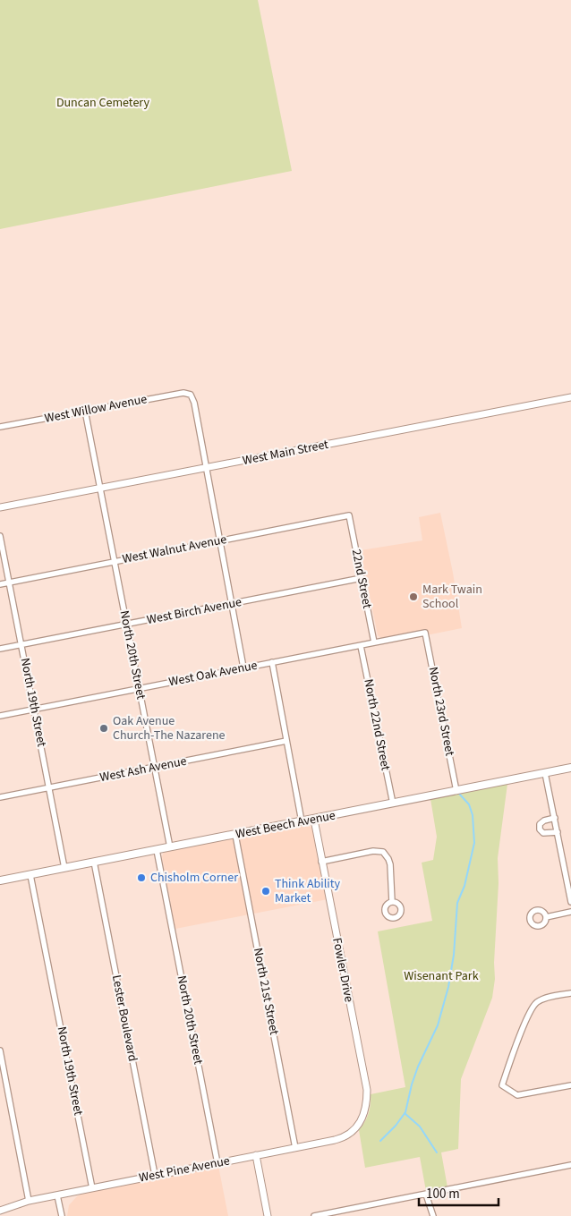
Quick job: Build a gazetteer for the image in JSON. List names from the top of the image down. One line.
{"streets":{"main road":["West Beech Avenue"],"street":["West Willow Avenue","West Main Street","West Walnut Avenue","22nd Street","West Birch Avenue","North 20th Street","West Oak Avenue","North 19th Street","North 23rd Street","North 22nd Street","West Ash Avenue","Fowler Drive","North 21st Street","Lester Boulevard","West Pine Avenue"]},"crossings":[["West Willow Avenue","West Main Street"],["West Willow Avenue","North 20th Street"],["West Main Street","North 20th Street"],["West Walnut Avenue","22nd Street"],["West Walnut Avenue","North 20th Street"],["West Walnut Avenue","North 19th Street"],["22nd Street","West Birch Avenue"],["22nd Street","West Oak Avenue"],["West Birch Avenue","North 20th Street"],["West Birch Avenue","North 19th Street"],["North 20th Street","West Oak Avenue"],["North 20th Street","West Ash Avenue"],["North 20th Street","West Beech Avenue"],["North 20th Street","West Pine Avenue"],["West Oak Avenue","North 19th Street"],["West Oak Avenue","North 23rd Street"],["West Oak Avenue","North 22nd Street"],["North 19th Street","West Ash Avenue"],["North 19th Street","West Beech Avenue"],["North 19th Street","West Pine Avenue"],["North 23rd Street","West Beech Avenue"],["North 22nd Street","West Beech Avenue"],["West Beech Avenue","Fowler Drive"],["West Beech Avenue","North 21st Street"],["West Beech Avenue","Lester Boulevard"],["Fowler Drive","West Pine Avenue"],["North 21st Street","West Pine Avenue"],["Lester Boulevard","West Pine Avenue"]],"parks":["Duncan Cemetery","Wisenant Park"],"places":["Mark Twain School","Oak Avenue Church-The Nazarene","Chisholm Corner","Think Ability Market"],"scale_bar":"100 m"}
